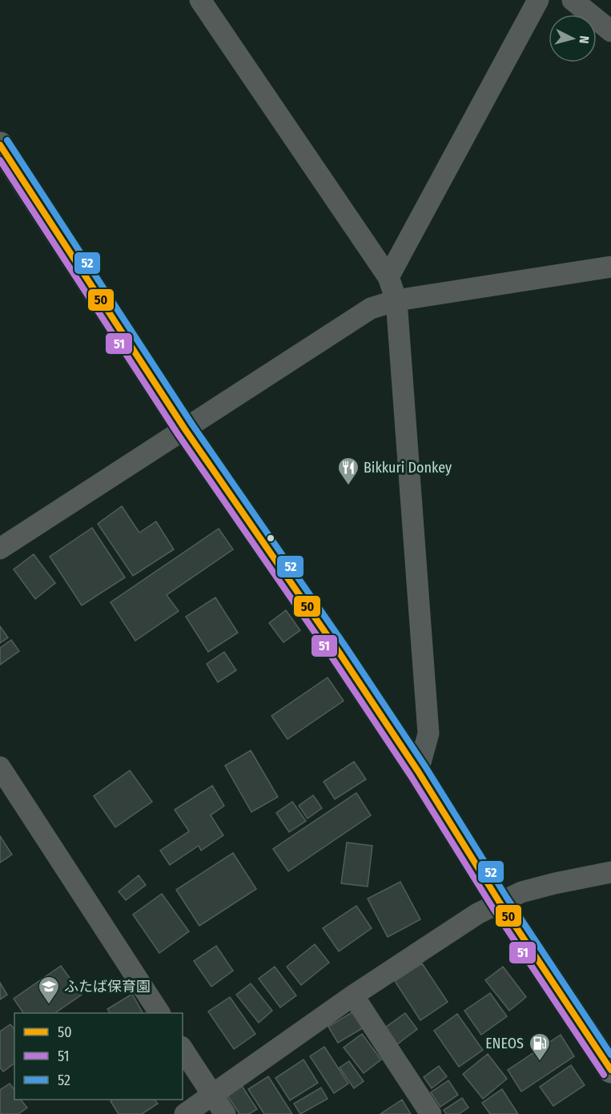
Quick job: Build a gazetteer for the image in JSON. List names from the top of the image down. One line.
{"places":{"restaurant":["Bikkuri Donkey"],"school or university":["ふたば保育園"],"fuel station":["ENEOS"]},"lines":["transit line 52","transit line 50","transit line 51"],"legend":["50","51","52"],"north":"right"}
